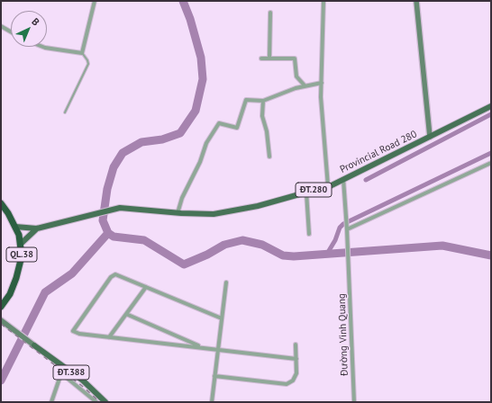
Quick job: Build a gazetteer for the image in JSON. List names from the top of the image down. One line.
{"streets":{"highway":["QL.38"],"main road":["Provincial Road 280","ĐT.280","ĐT.388"],"street":["Đường Vinh Quang"]},"crossings":[["Provincial Road 280","ĐT.280"],["Provincial Road 280","Đường Vinh Quang"],["ĐT.280","QL.38"]],"north":"top right"}
